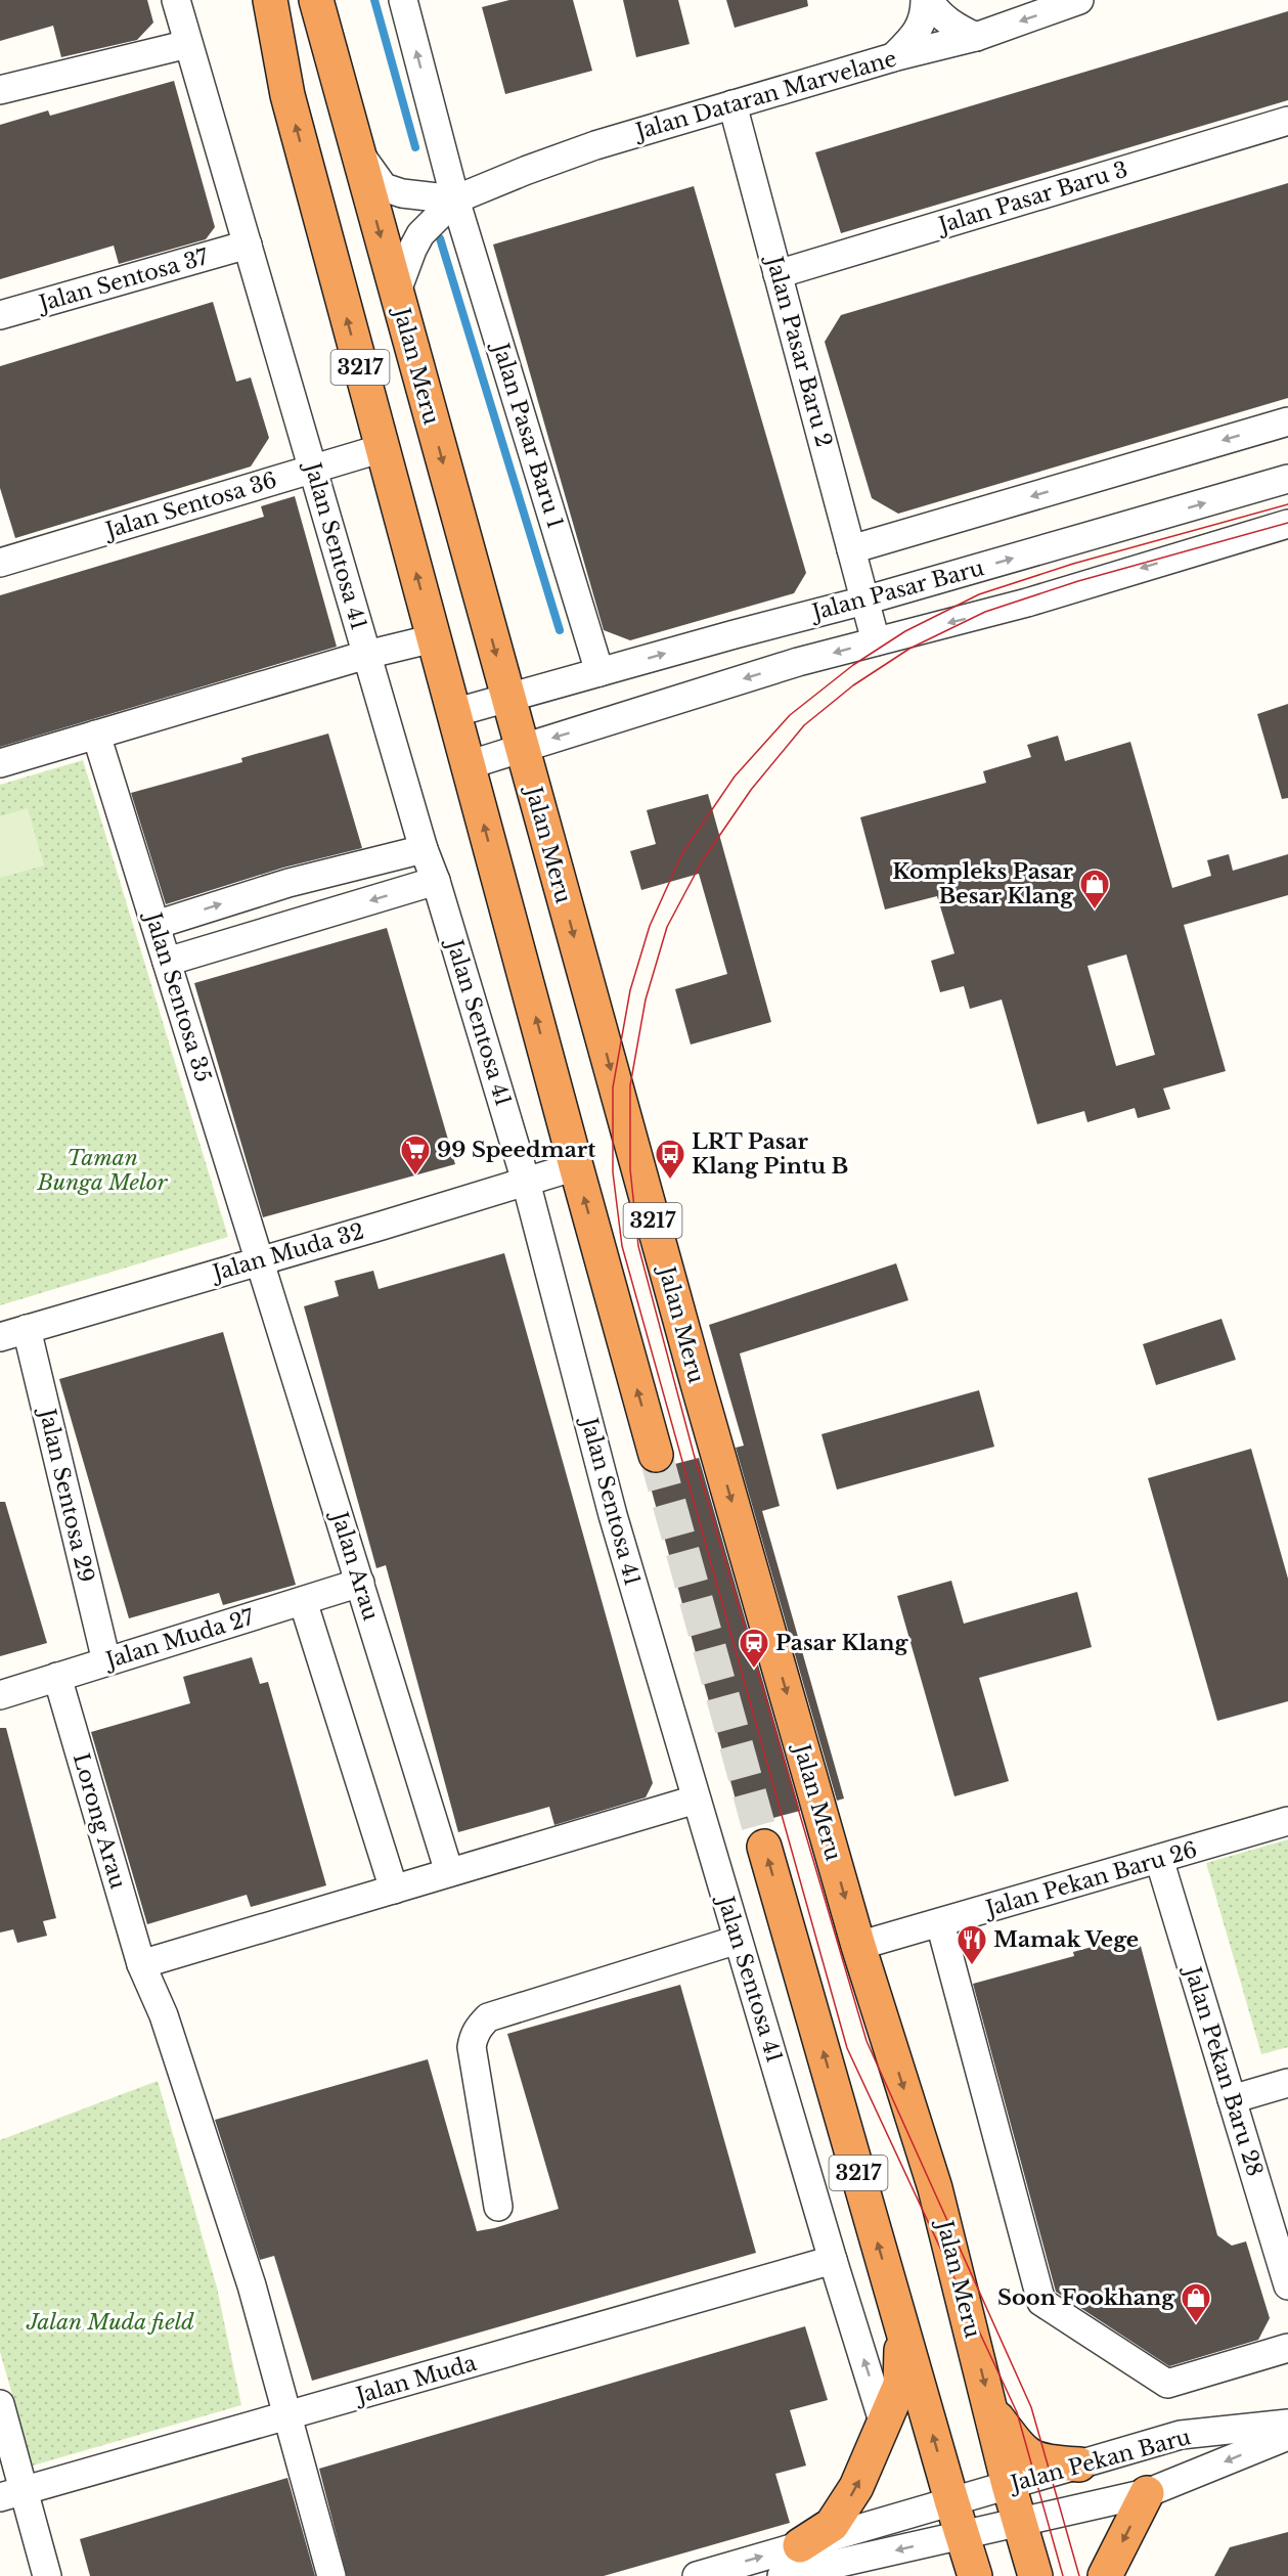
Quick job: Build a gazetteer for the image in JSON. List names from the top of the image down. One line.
{"streets":{"highway":["Jalan Meru","3217"],"street":["Jalan Dataran Marvelane","Jalan Pasar Baru 3","Jalan Sentosa 37","Jalan Pasar Baru 2","Jalan Pasar Baru 1","Jalan Sentosa 36","Jalan Sentosa 41","Jalan Pasar Baru","Jalan Sentosa 35","Jalan Muda 32","Jalan Sentosa 29","Jalan Arau","Jalan Muda 27","Lorong Arau","Jalan Pekan Baru 26","Jalan Pekan Baru 28","Jalan Muda","Jalan Pekan Baru"]},"crossings":[["Jalan Dataran Marvelane","Jalan Pasar Baru 2"],["Jalan Dataran Marvelane","Jalan Pasar Baru 1"],["Jalan Pasar Baru 3","Jalan Pasar Baru 2"],["Jalan Sentosa 37","Jalan Sentosa 41"],["Jalan Pasar Baru 2","Jalan Pasar Baru"],["Jalan Meru","Jalan Pasar Baru"],["Jalan Meru","Jalan Pekan Baru 26"],["Jalan Meru","Jalan Pekan Baru"],["3217","Jalan Sentosa 36"],["3217","Jalan Pasar Baru"],["3217","Jalan Muda 32"],["3217","Jalan Pekan Baru"],["Jalan Pasar Baru 1","Jalan Pasar Baru"],["Jalan Sentosa 36","Jalan Sentosa 41"],["Jalan Sentosa 41","Jalan Muda 32"],["Jalan Sentosa 41","Jalan Muda"],["Jalan Sentosa 35","Jalan Muda 32"],["Jalan Sentosa 35","Jalan Arau"],["Jalan Muda 32","Jalan Sentosa 29"],["Jalan Muda 32","Jalan Arau"],["Jalan Sentosa 29","Jalan Muda 27"],["Jalan Arau","Jalan Muda 27"],["Jalan Muda 27","Lorong Arau"],["Lorong Arau","Jalan Muda"],["Jalan Pekan Baru 26","Jalan Pekan Baru 28"]],"parks":["Taman Bunga Melor","Jalan Muda field"],"places":{"shop":["Kompleks Pasar Besar Klang","Soon Fookhang"],"supermarket":["99 Speedmart"],"bus stop":["LRT Pasar Klang Pintu B"],"station":["Pasar Klang"],"restaurant":["Mamak Vege"]}}
